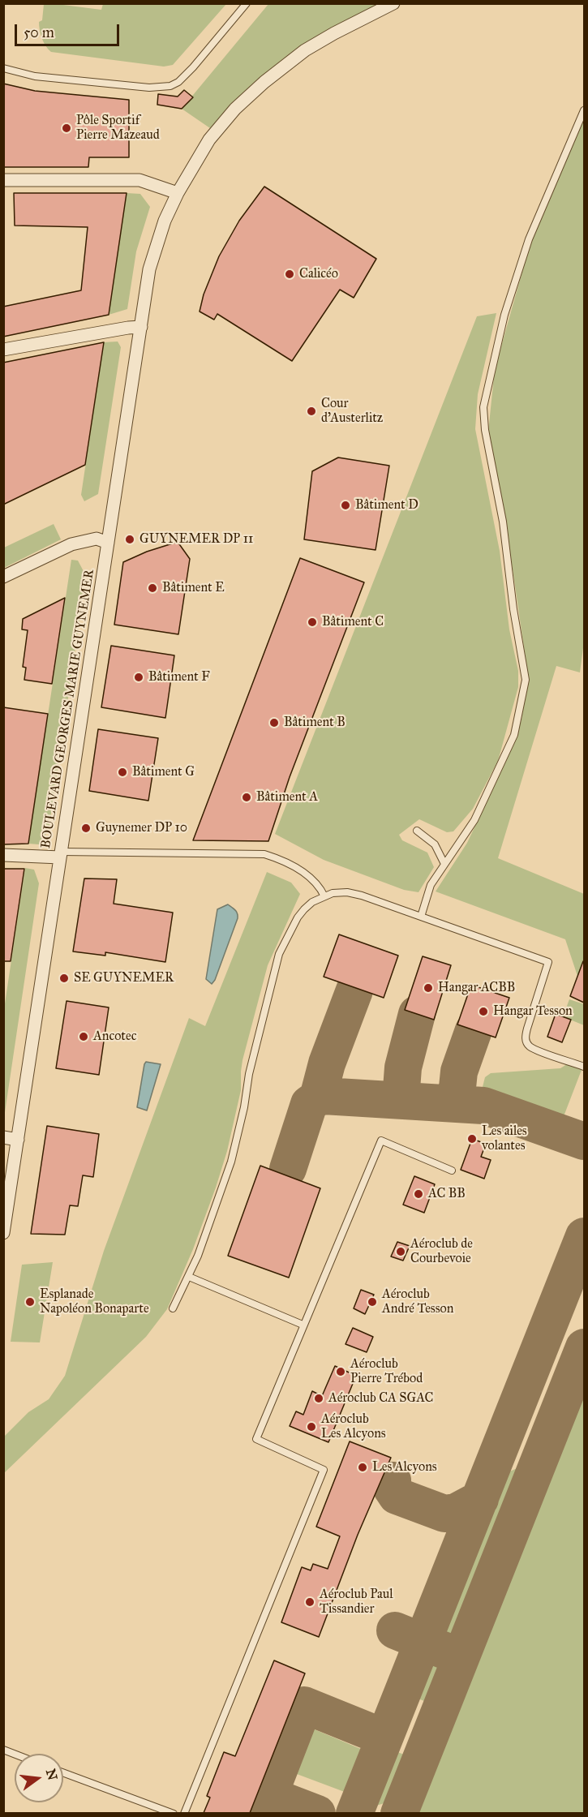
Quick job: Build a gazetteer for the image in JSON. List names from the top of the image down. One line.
{"streets":{"street":["BOULEVARD GEORGES MARIE GUYNEMER"]},"places":["Pôle Sportif Pierre Mazeaud","Calicéo","Cour d'Austerlitz","Bâtiment D","GUYNEMER DP 11","Bâtiment E","Bâtiment C","Bâtiment F","Bâtiment B","Bâtiment G","Bâtiment A","Guynemer DP 10","SE GUYNEMER","Hangar ACBB","Hangar Tesson","Ancotec","Les ailes volantes","AC BB","Aéroclub de Courbevoie","Esplanade Napoléon Bonaparte","Aéroclub André Tesson","Aéroclub Pierre Trébod","Aéroclub CA SGAC","Aéroclub Les Alcyons","Les Alcyons","Aéroclub Paul Tissandier"],"scale_bar":"50 m","north":"right"}
